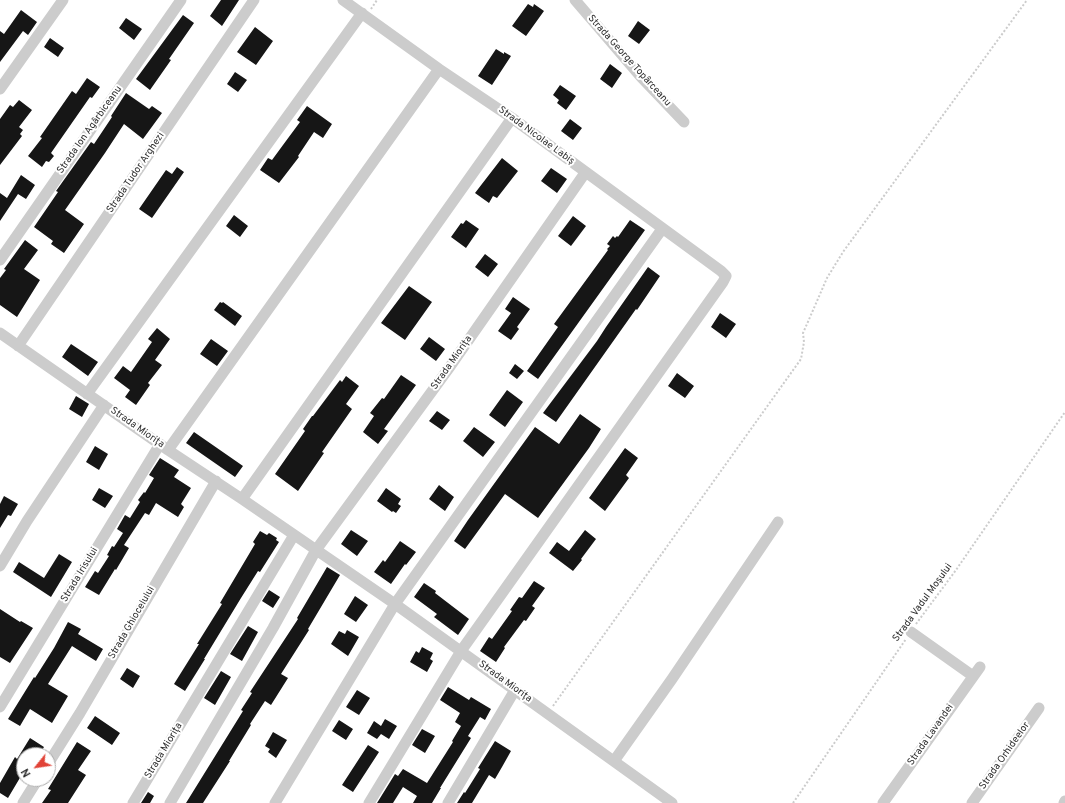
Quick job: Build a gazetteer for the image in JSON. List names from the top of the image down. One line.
{"streets":{"street":["Strada George Topârceanu","Strada Ion Agârbiceanu","Strada Nicolae Labiș","Strada Tudor Arghezi","Strada Miorița","Strada Irisului","Strada Ghiocelului","Strada Lavandei","Strada Orhideelor"],"path":["Strada Vadul Moșului"]},"crossings":[["Strada Nicolae Labiș","Strada Miorița"],["Strada Nicolae Labiș","Strada Irisului"],["Strada Tudor Arghezi","Strada Miorița"],["Strada Miorița","Strada Irisului"],["Strada Miorița","Strada Ghiocelului"],["Strada Vadul Moșului","Strada Lavandei"]],"north":"bottom left"}
